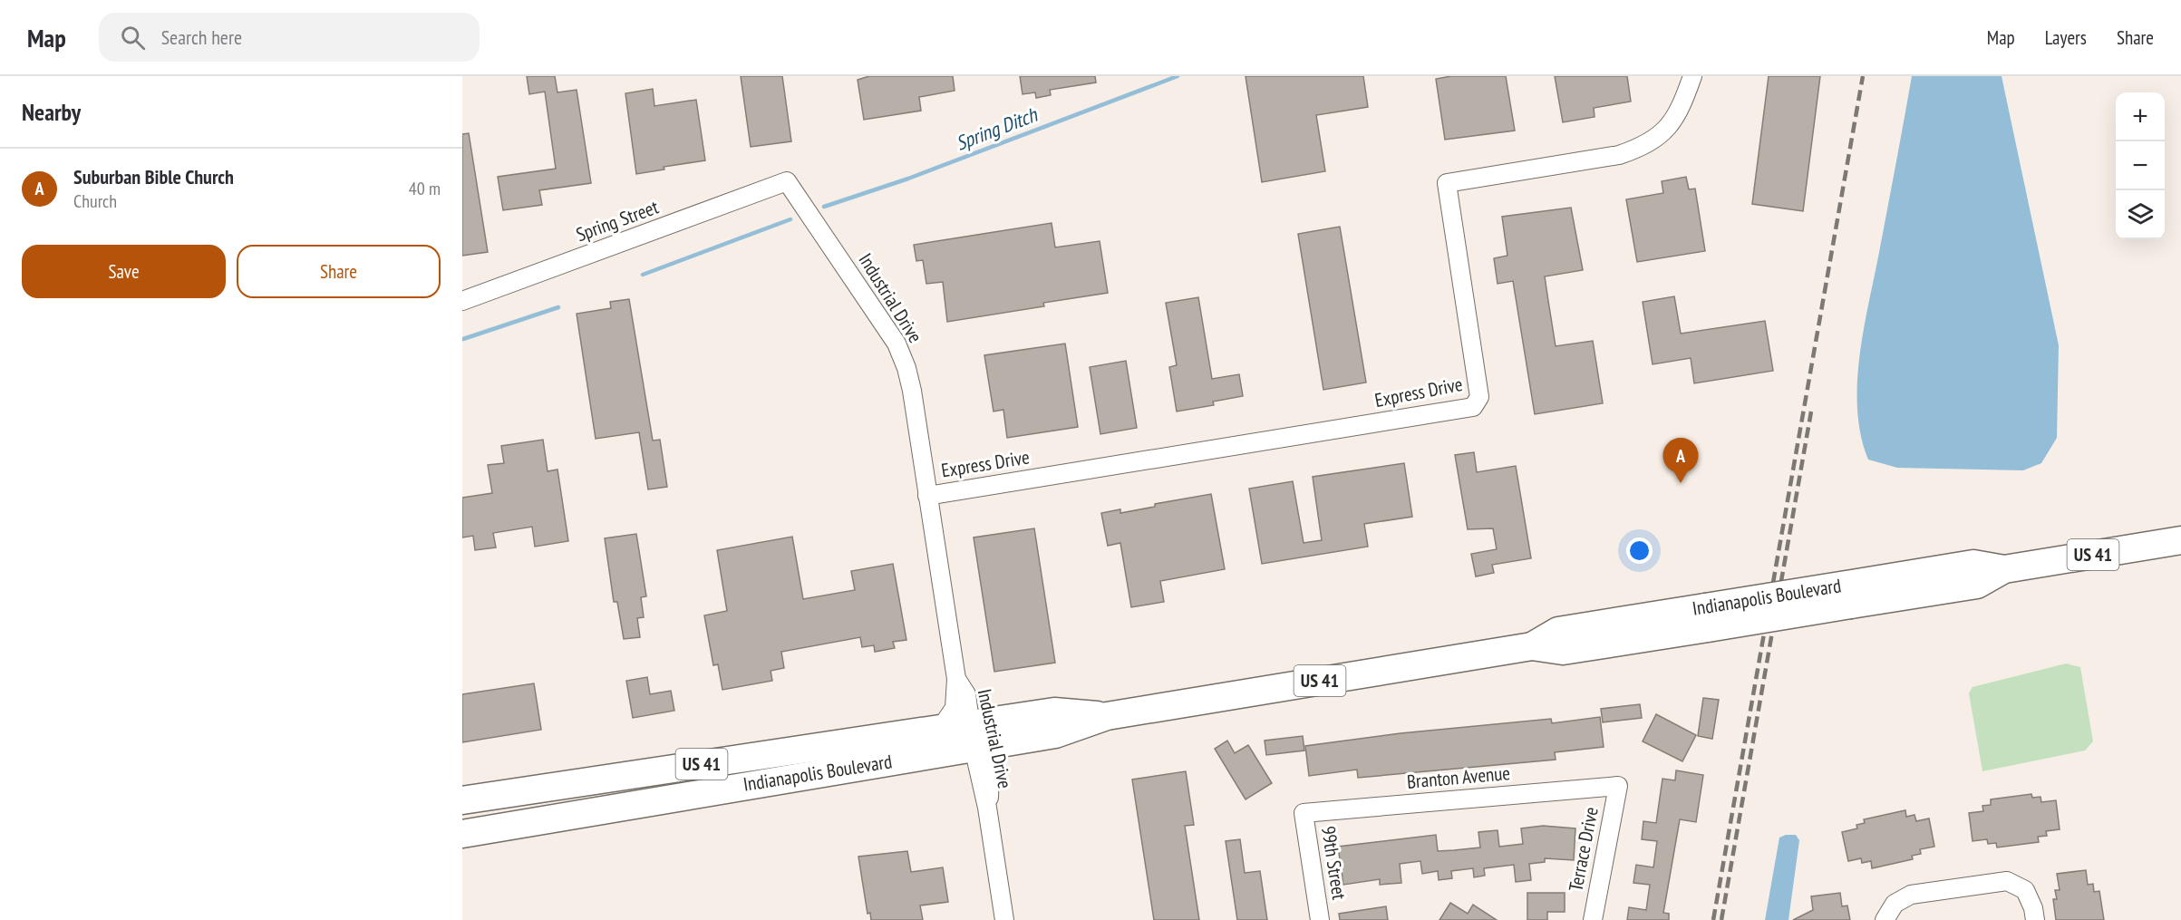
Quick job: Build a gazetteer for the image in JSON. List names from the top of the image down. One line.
{"streets":{"highway":["US 41","Indianapolis Boulevard"],"street":["Spring Street","Industrial Drive","Express Drive","Branton Avenue","Terrace Drive","99th Street"]},"crossings":[["Spring Street","Industrial Drive"],["Industrial Drive","Express Drive"],["Industrial Drive","Indianapolis Boulevard"],["Branton Avenue","Terrace Drive"],["Branton Avenue","99th Street"]],"water":["Spring Ditch"],"page":{"header":"Map","search":"Search here","nav":["Map","Layers","Share"],"heading":"Nearby","map_buttons":["+","−"],"list":[{"mark":"A","name":"Suburban Bible Church","note":"Church","value":"40 m"}],"buttons":["Save","Share"],"pins":"A"}}
